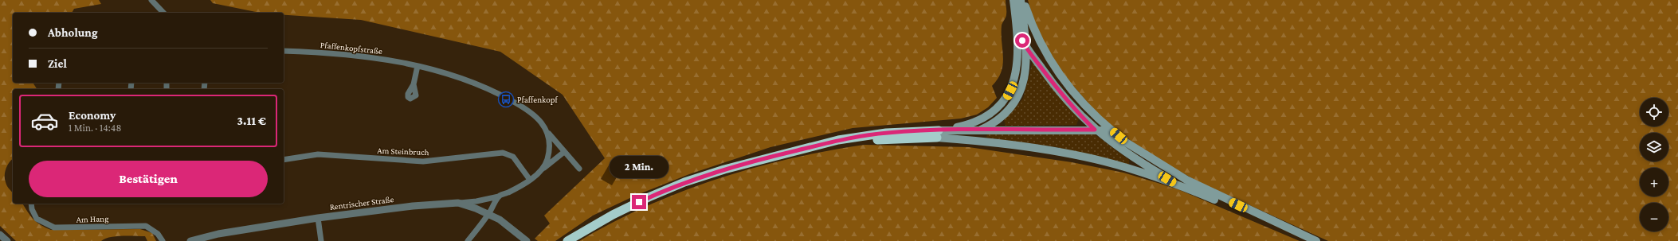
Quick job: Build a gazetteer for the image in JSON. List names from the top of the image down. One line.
{"streets":{"street":["Pfaffenkopfstraße","Am Steinbruch","Rentrischer Straße","Am Hang"]},"crossings":[["Pfaffenkopfstraße","Am Steinbruch"],["Pfaffenkopfstraße","Rentrischer Straße"]],"places":{"bus stop":["Pfaffenkopf"]},"page":{"banner":["Abholung","Ziel"],"list":[{"name":"Economy","note":"1 Min. · 14:48","value":"3.11 €"}],"map_buttons":["+","−"],"buttons":"Bestätigen","bubble":"2 Min."}}
